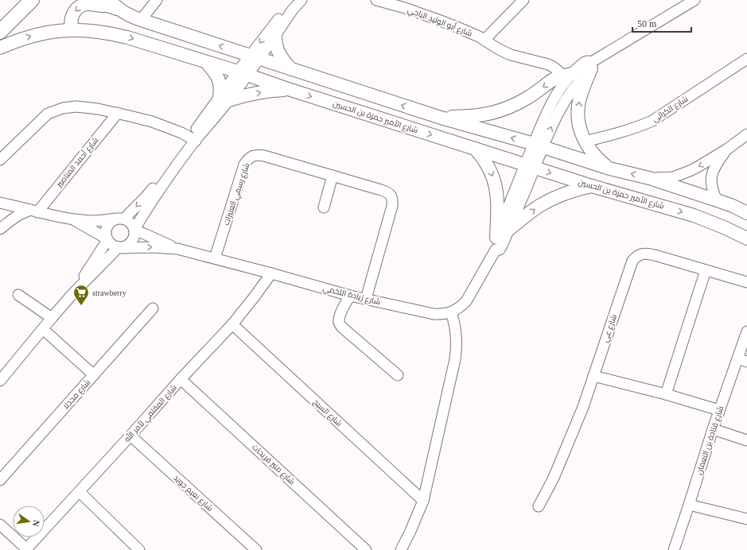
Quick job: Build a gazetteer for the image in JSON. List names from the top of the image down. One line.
{"streets":{"main road":["شارع الأمير حمزة بن الحسين"],"street":["شارع أبو الوليد الباجي","شارع الكراثي","شارع أحمد المناصير","شارع رسمي العنيزات","شارع زيادة اللخمي","شارع عي","شارع مجدلا","شارع السيح","شارع المقتفي لأمر الله","شارع قتادة بن النعمان","شارع منير فريحات","شارع نعيم جويد"]},"crossings":[["شارع الأمير حمزة بن الحسين","شارع زيادة اللخمي"],["شارع رسمي العنيزات","شارع زيادة اللخمي"],["شارع زيادة اللخمي","شارع المقتفي لأمر الله"],["شارع السيح","شارع المقتفي لأمر الله"],["شارع المقتفي لأمر الله","شارع منير فريحات"],["شارع المقتفي لأمر الله","شارع نعيم جويد"]],"places":{"supermarket":["strawberry"]},"scale_bar":"50 m","north":"right"}
